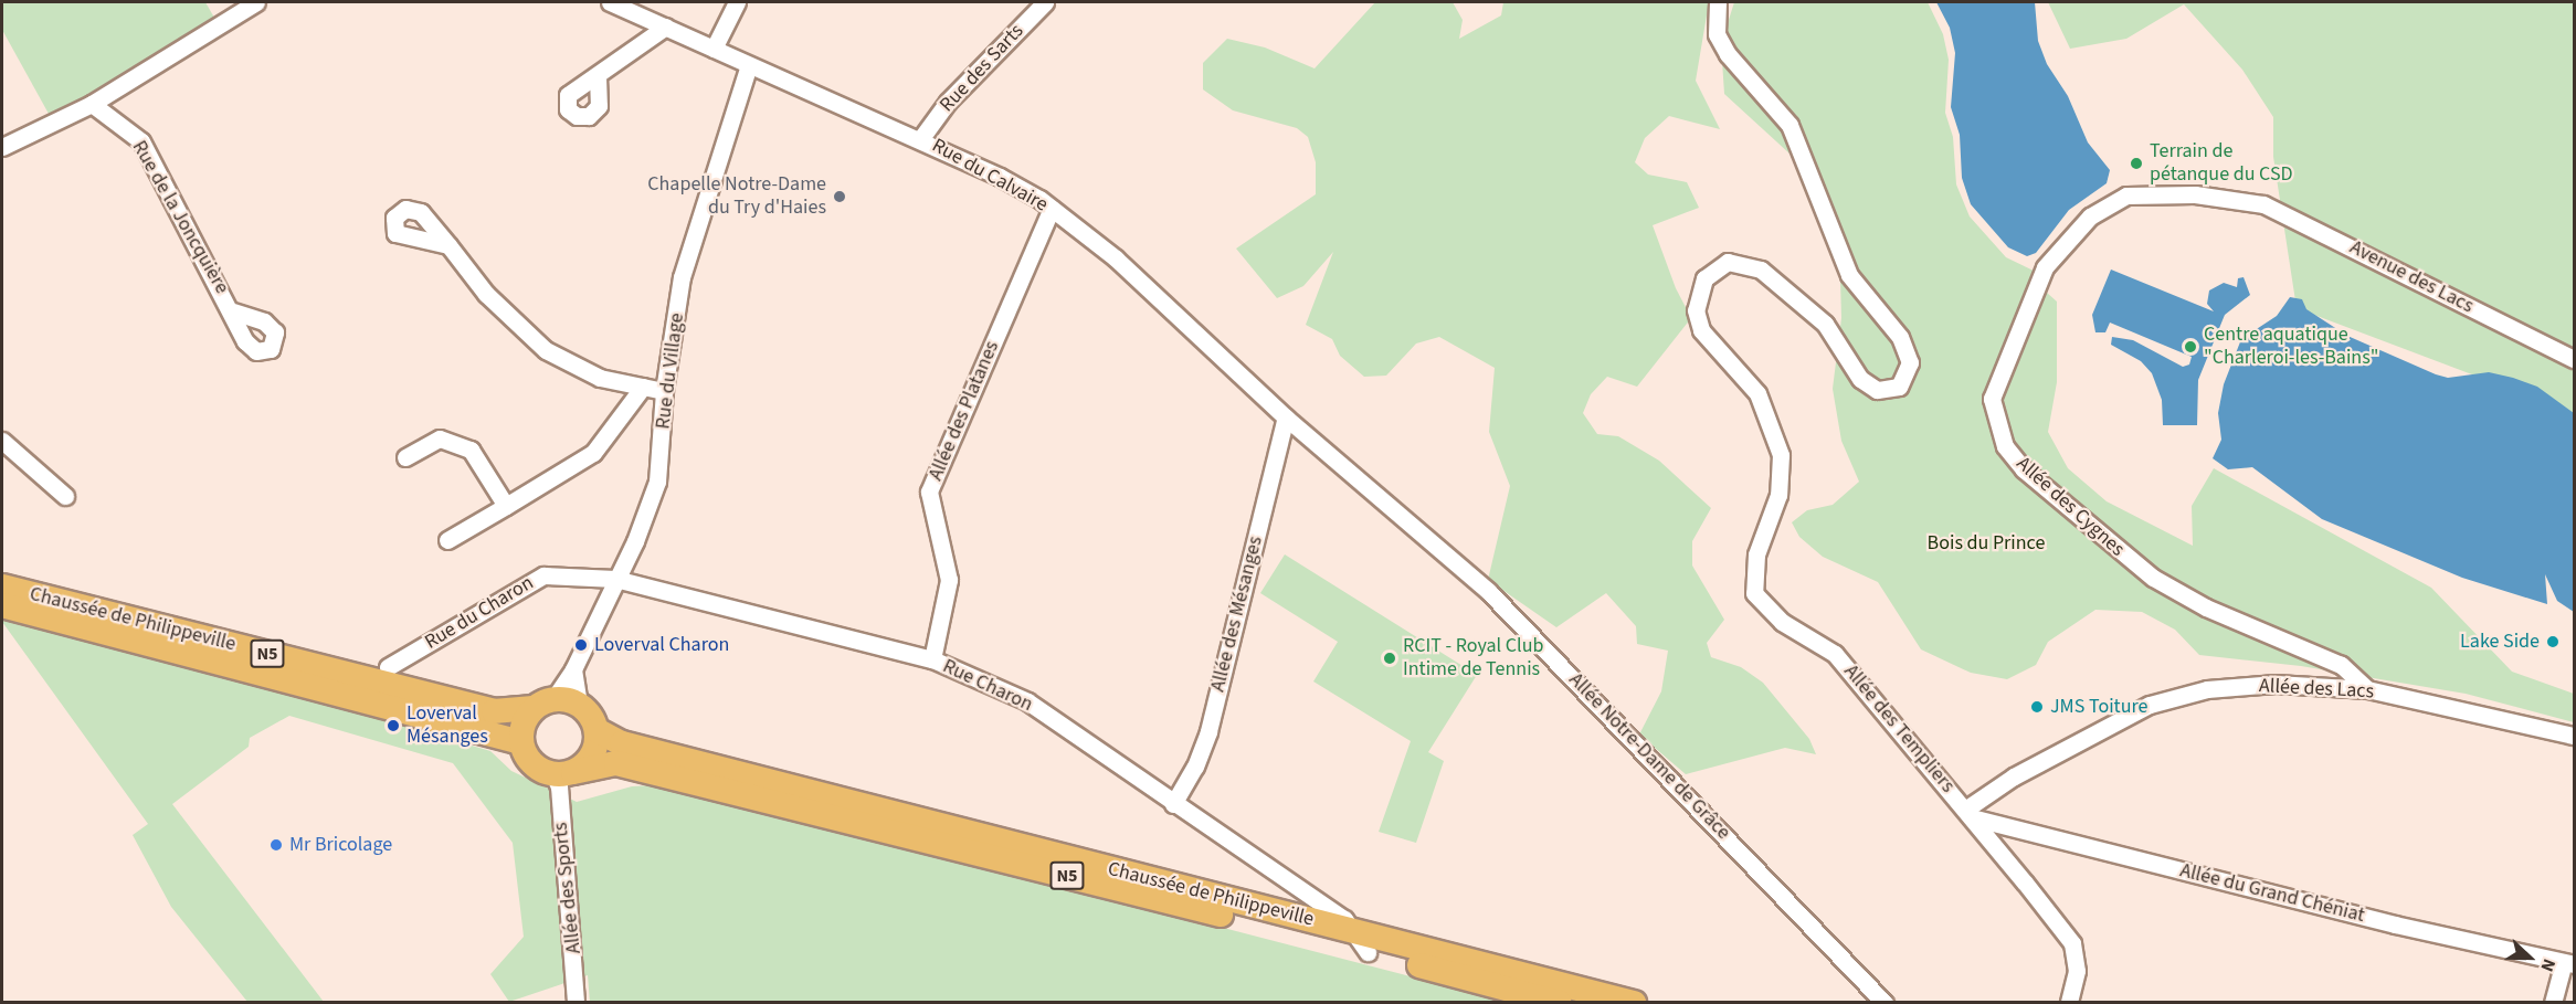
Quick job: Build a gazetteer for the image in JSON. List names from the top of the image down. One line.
{"streets":{"main road":["Chaussée de Philippeville","N5"],"street":["Rue des Sarts","Rue du Calvaire","Rue de la Joncquière","Avenue des Lacs","Rue du Village","Allée des Platanes","Allée des Cygnes","Rue du Charon","Allée des Mésanges","Rue Charon","Allée des Lacs","Allée des Templiers","Allée Notre-Dame de Grâce","Allée des Sports","Allée du Grand Chéniat"]},"crossings":[["Rue des Sarts","Rue du Calvaire"],["Rue du Calvaire","Rue du Village"],["Rue du Calvaire","Allée des Platanes"],["Rue du Calvaire","Allée des Mésanges"],["Rue du Calvaire","Allée Notre-Dame de Grâce"],["Avenue des Lacs","Allée des Cygnes"],["Rue du Village","Rue du Charon"],["Rue du Village","Chaussée de Philippeville"],["Rue du Village","N5"],["Rue du Village","Rue Charon"],["Rue du Village","Allée des Sports"],["Allée des Platanes","Rue Charon"],["Allée des Cygnes","Allée des Lacs"],["Rue du Charon","Rue Charon"],["Allée des Mésanges","Rue Charon"],["Allée des Mésanges","Allée Notre-Dame de Grâce"],["Chaussée de Philippeville","N5"],["Chaussée de Philippeville","Rue Charon"],["Chaussée de Philippeville","Allée des Sports"],["N5","Allée des Sports"],["Allée des Lacs","Allée des Templiers"],["Allée des Lacs","Allée du Grand Chéniat"],["Allée des Templiers","Allée du Grand Chéniat"]],"parks":["Bois du Prince"],"places":["Terrain de pétanque du CSD","Chapelle Notre-Dame du Try d'Haies","Centre aquatique \"Charleroi-les-Bains\"","Lake Side","Loverval Charon","RCIT - Royal Club Intime de Tennis","JMS Toiture","Loverval Mésanges","Mr Bricolage"],"north":"right"}
